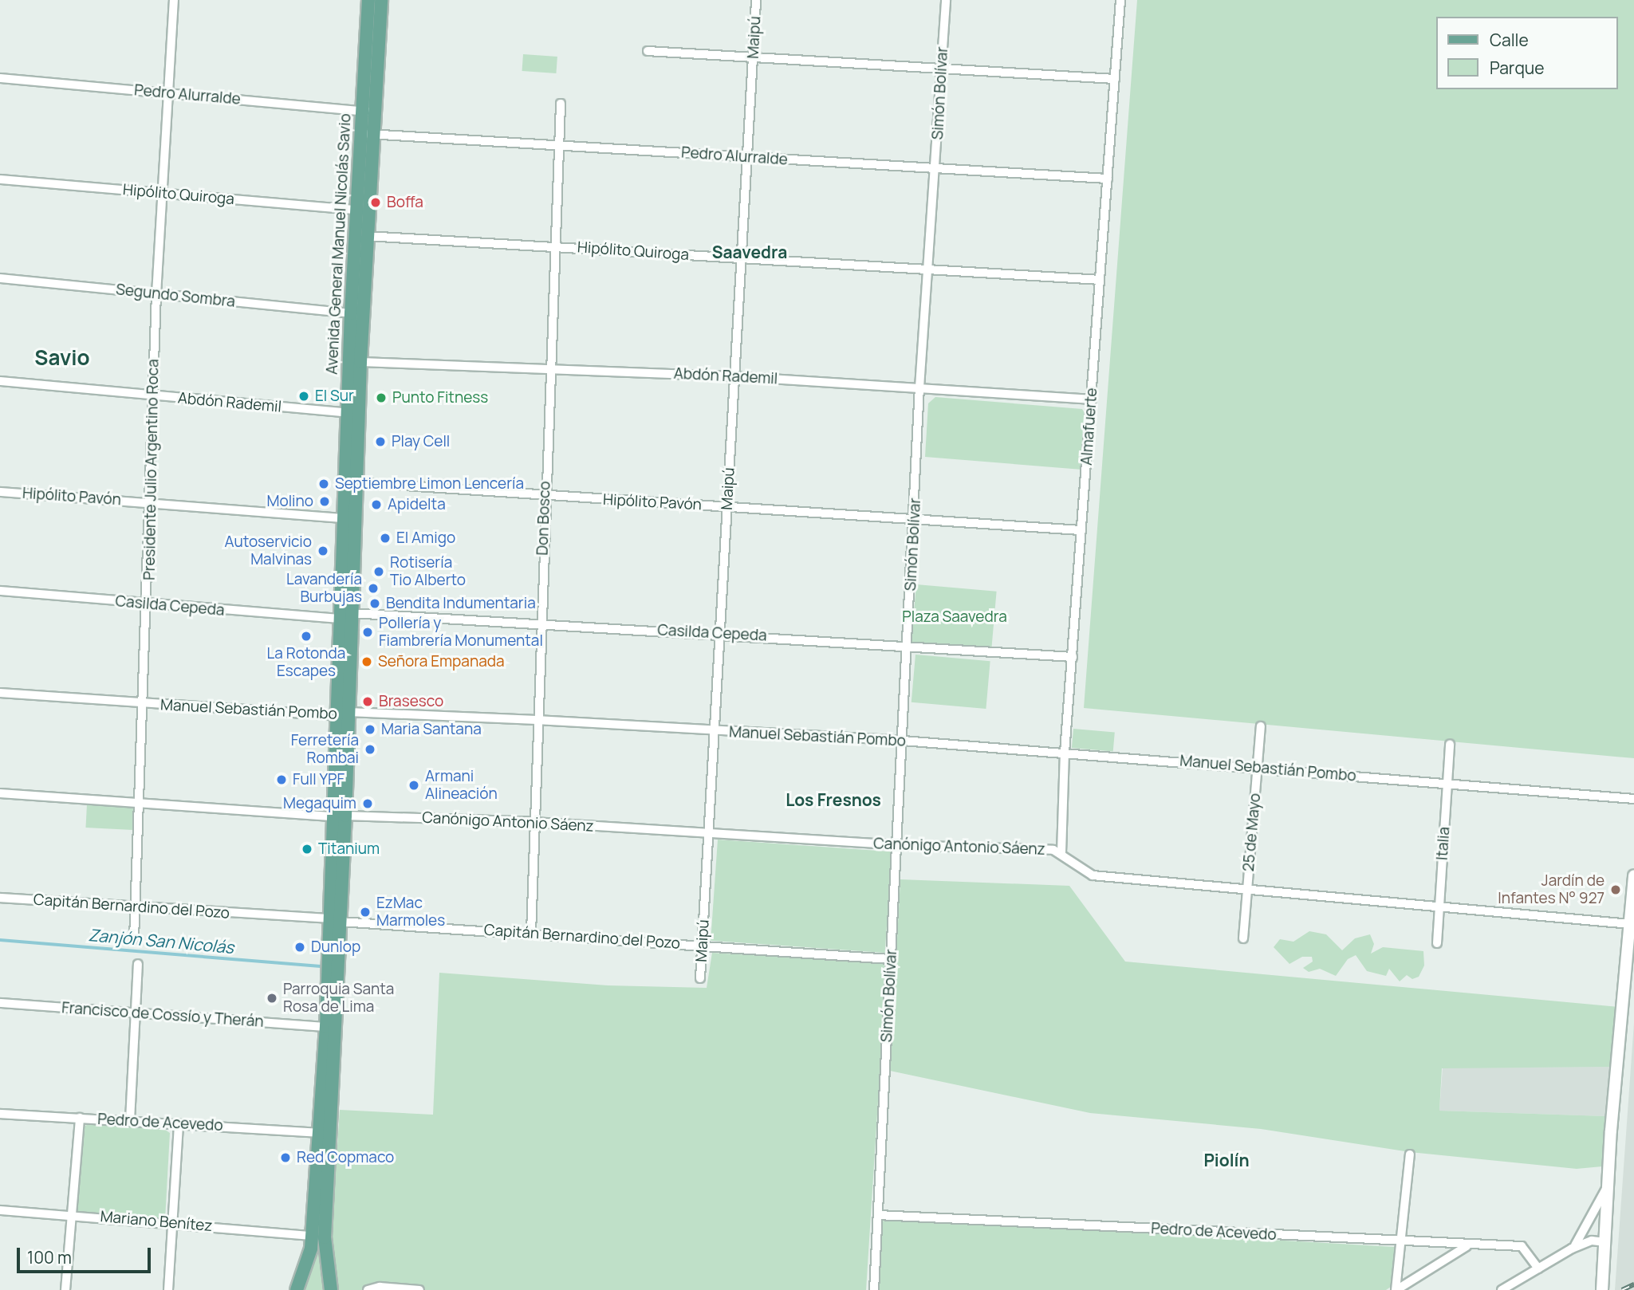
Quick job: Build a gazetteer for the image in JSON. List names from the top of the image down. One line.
{"streets":{"main road":["Avenida General Manuel Nicolás Savio"],"street":["Maipú","Simón Bolívar","Pedro Alurralde","Hipólito Quiroga","Segundo Sombra","Abdón Rademil","Almafuerte","Presidente Julio Argentino Roca","Hipólito Pavón","Don Bosco","Casilda Cepeda","Manuel Sebastián Pombo","Canónigo Antonio Sáenz","25 de Mayo","Italia","Capitán Bernardino del Pozo","Francisco de Cossío y Therán","Pedro de Acevedo","Mariano Benítez"]},"crossings":[["Maipú","Pedro Alurralde"],["Maipú","Hipólito Quiroga"],["Maipú","Abdón Rademil"],["Maipú","Hipólito Pavón"],["Maipú","Casilda Cepeda"],["Maipú","Manuel Sebastián Pombo"],["Maipú","Canónigo Antonio Sáenz"],["Maipú","Capitán Bernardino del Pozo"],["Simón Bolívar","Pedro Alurralde"],["Simón Bolívar","Hipólito Quiroga"],["Simón Bolívar","Abdón Rademil"],["Simón Bolívar","Hipólito Pavón"],["Simón Bolívar","Casilda Cepeda"],["Simón Bolívar","Manuel Sebastián Pombo"],["Simón Bolívar","Canónigo Antonio Sáenz"],["Simón Bolívar","Capitán Bernardino del Pozo"],["Simón Bolívar","Pedro de Acevedo"],["Pedro Alurralde","Avenida General Manuel Nicolás Savio"],["Pedro Alurralde","Almafuerte"],["Pedro Alurralde","Presidente Julio Argentino Roca"],["Pedro Alurralde","Don Bosco"],["Hipólito Quiroga","Avenida General Manuel Nicolás Savio"],["Hipólito Quiroga","Almafuerte"],["Hipólito Quiroga","Presidente Julio Argentino Roca"],["Hipólito Quiroga","Don Bosco"],["Avenida General Manuel Nicolás Savio","Segundo Sombra"],["Avenida General Manuel Nicolás Savio","Abdón Rademil"],["Avenida General Manuel Nicolás Savio","Hipólito Pavón"],["Avenida General Manuel Nicolás Savio","Casilda Cepeda"],["Avenida General Manuel Nicolás Savio","Manuel Sebastián Pombo"],["Avenida General Manuel Nicolás Savio","Canónigo Antonio Sáenz"],["Avenida General Manuel Nicolás Savio","Capitán Bernardino del Pozo"],["Avenida General Manuel Nicolás Savio","Francisco de Cossío y Therán"],["Avenida General Manuel Nicolás Savio","Pedro de Acevedo"],["Avenida General Manuel Nicolás Savio","Mariano Benítez"],["Segundo Sombra","Presidente Julio Argentino Roca"],["Abdón Rademil","Almafuerte"],["Abdón Rademil","Presidente Julio Argentino Roca"],["Abdón Rademil","Don Bosco"],["Almafuerte","Hipólito Pavón"],["Almafuerte","Casilda Cepeda"],["Almafuerte","Manuel Sebastián Pombo"],["Almafuerte","Canónigo Antonio Sáenz"],["Presidente Julio Argentino Roca","Hipólito Pavón"],["Presidente Julio Argentino Roca","Casilda Cepeda"],["Presidente Julio Argentino Roca","Manuel Sebastián Pombo"],["Presidente Julio Argentino Roca","Canónigo Antonio Sáenz"],["Presidente Julio Argentino Roca","Capitán Bernardino del Pozo"],["Hipólito Pavón","Don Bosco"],["Don Bosco","Casilda Cepeda"],["Don Bosco","Manuel Sebastián Pombo"],["Don Bosco","Canónigo Antonio Sáenz"],["Don Bosco","Capitán Bernardino del Pozo"],["Manuel Sebastián Pombo","25 de Mayo"],["Manuel Sebastián Pombo","Italia"],["Canónigo Antonio Sáenz","25 de Mayo"],["Canónigo Antonio Sáenz","Italia"]],"districts":["Saavedra","Savio","Los Fresnos","Piolín"],"water":["Zanjón San Nicolás"],"parks":["Plaza Saavedra"],"places":["Boffa","El Sur","Punto Fitness","Play Cell","Septiembre Limon Lencería","Molino","Apidelta","El Amigo","Autoservicio Malvinas","Rotisería Tio Alberto","Lavandería Burbujas","Bendita Indumentaria","Pollería y Fiambrería Monumental","La Rotonda Escapes","Señora Empanada","Brasesco","Maria Santana","Ferretería Rombai","Full YPF","Armani Alineación","Megaquim","Titanium","Jardín de Infantes N° 927","EzMac Marmoles","Dunlop","Parroquia Santa Rosa de Lima","Red Copmaco"],"legend":["Calle","Parque"],"scale_bar":"100 m"}
